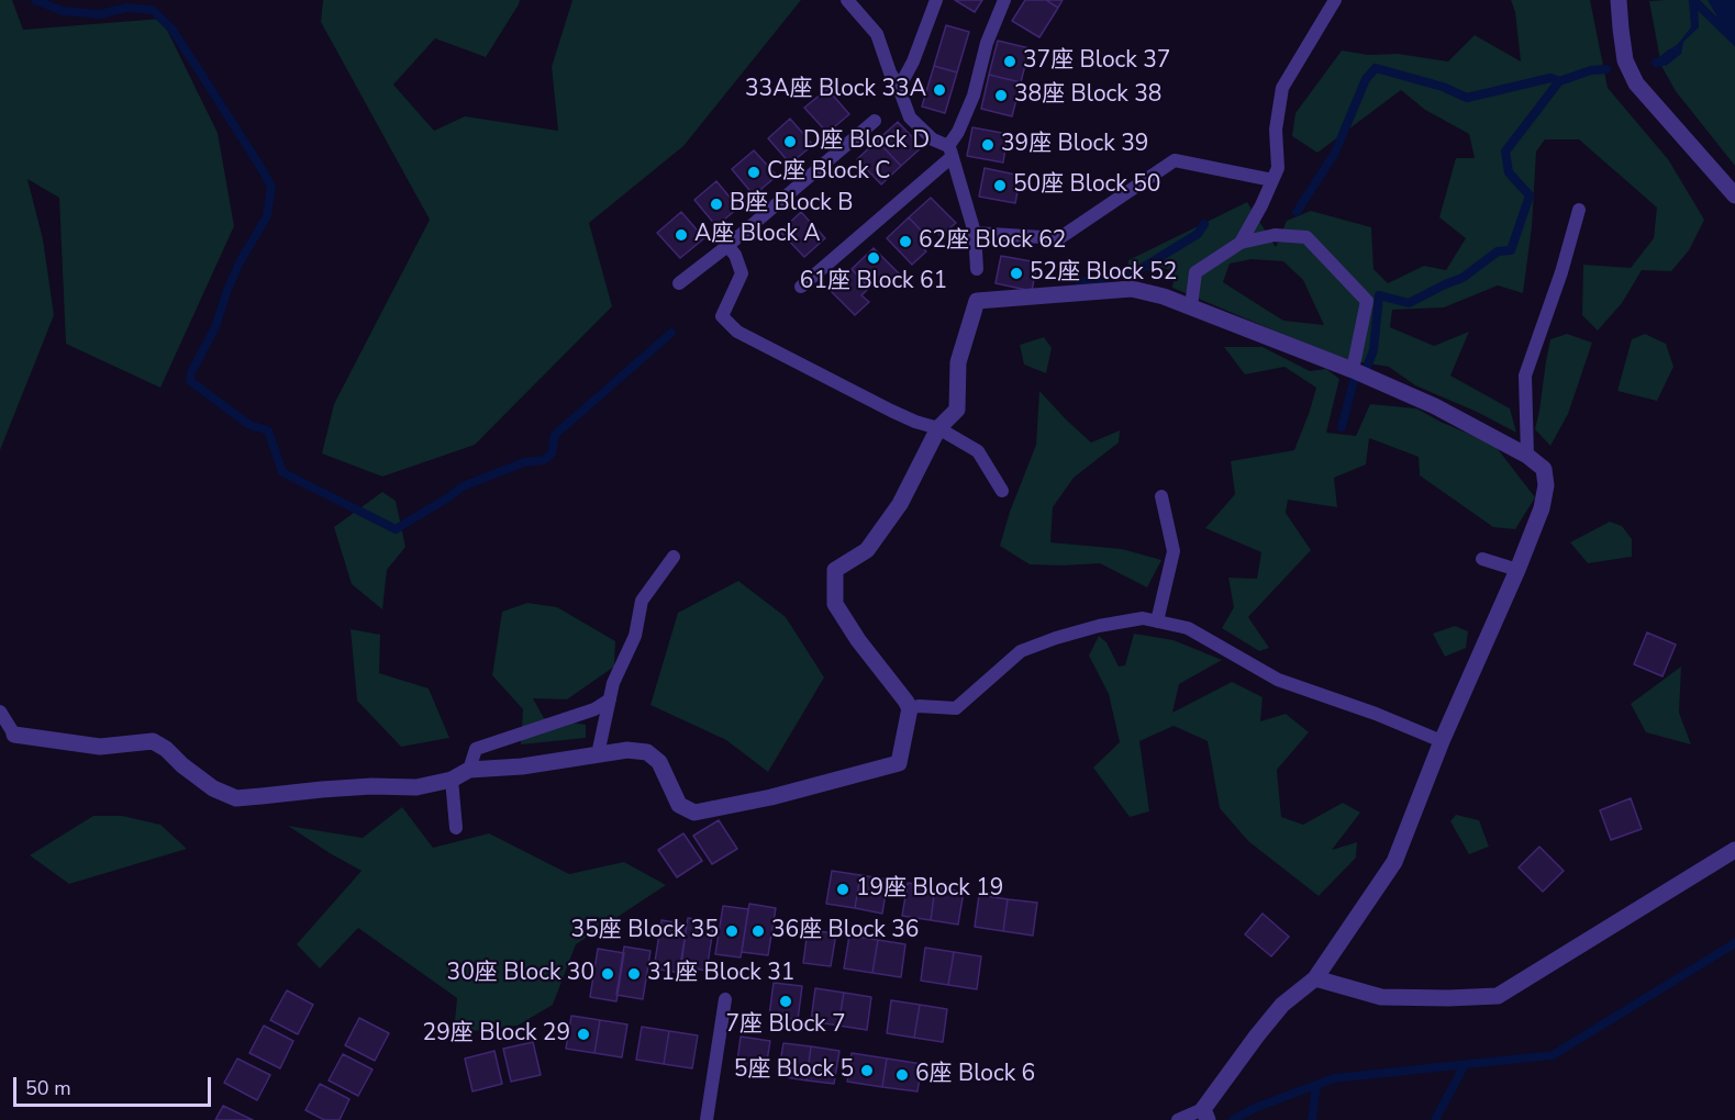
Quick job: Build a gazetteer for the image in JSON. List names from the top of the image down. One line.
{"places":["37座 Block 37","33A座 Block 33A","38座 Block 38","D座 Block D","39座 Block 39","C座 Block C","50座 Block 50","B座 Block B","A座 Block A","62座 Block 62","61座 Block 61","52座 Block 52","19座 Block 19","35座 Block 35","36座 Block 36","30座 Block 30","31座 Block 31","7座 Block 7","29座 Block 29","5座 Block 5","6座 Block 6"],"scale_bar":"50 m"}
